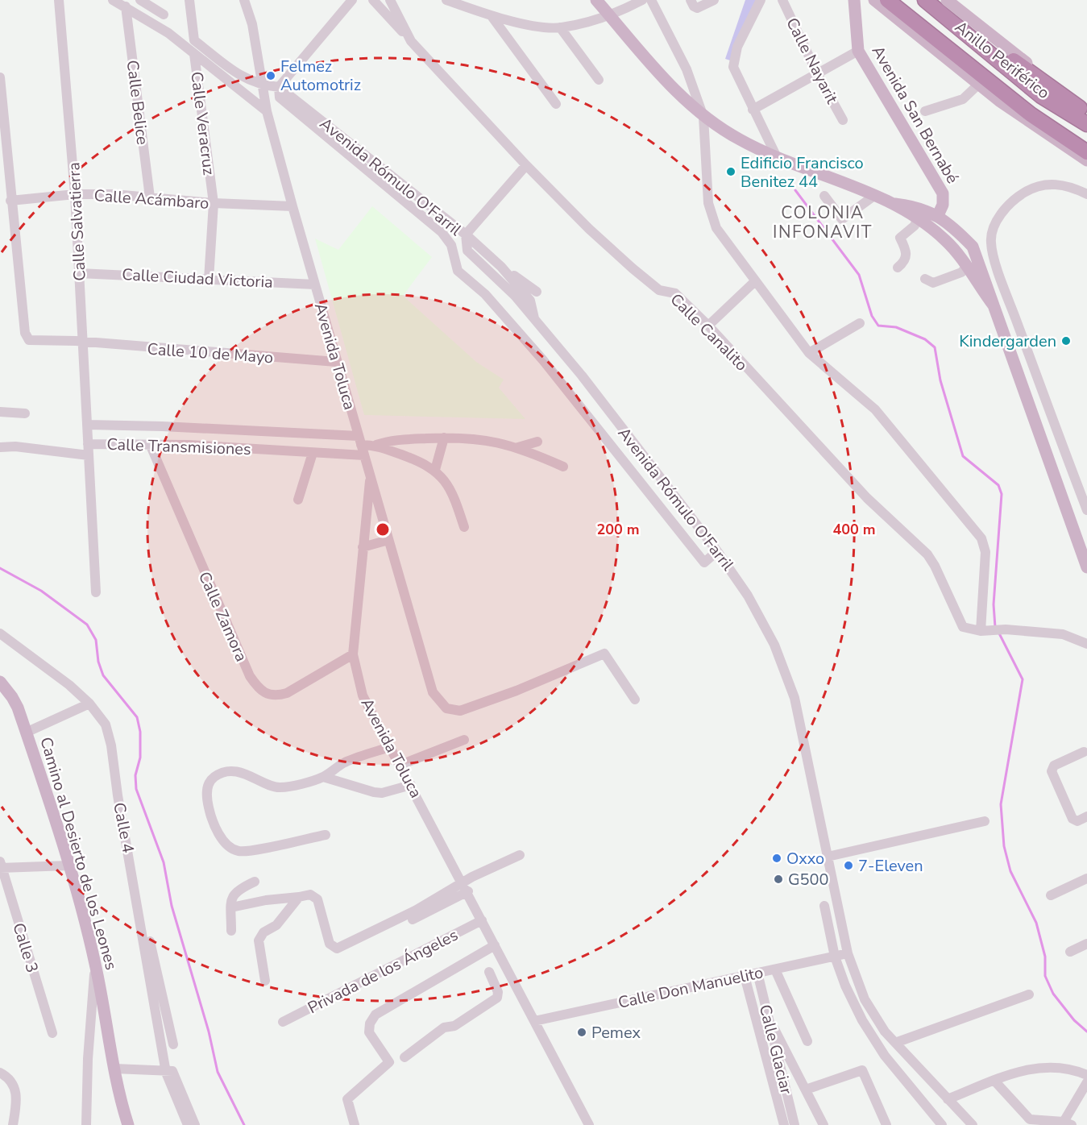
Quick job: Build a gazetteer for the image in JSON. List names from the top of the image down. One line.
{"streets":{"highway":["Anillo Periférico"],"main road":["Avenida San Bernabé","Camino al Desierto de los Leones"],"street":["Calle Nayarit","Calle Belice","Calle Veracruz","Avenida Rómulo O'Farril","Calle Acámbaro","Calle Salvatierra","Calle Ciudad Victoria","Calle Canalito","Calle 10 de Mayo","Avenida Toluca","Calle Transmisiones","Calle Zamora","Calle 4","Calle 3","Privada de los Ángeles","Calle Don Manuelito","Calle Glaciar"]},"crossings":[["Calle Belice","Calle Acámbaro"],["Calle Veracruz","Calle Acámbaro"],["Calle Veracruz","Calle Ciudad Victoria"],["Avenida Rómulo O'Farril","Calle Don Manuelito"],["Calle Acámbaro","Calle Salvatierra"],["Calle Acámbaro","Calle 10 de Mayo"],["Calle Acámbaro","Avenida Toluca"],["Calle Salvatierra","Calle Ciudad Victoria"],["Calle Salvatierra","Calle 10 de Mayo"],["Calle Salvatierra","Calle Transmisiones"],["Calle Ciudad Victoria","Avenida Toluca"],["Calle 10 de Mayo","Avenida Toluca"],["Avenida Toluca","Calle Transmisiones"],["Avenida Toluca","Calle Zamora"],["Avenida Toluca","Privada de los Ángeles"],["Avenida Toluca","Calle Don Manuelito"],["Calle Transmisiones","Calle Zamora"],["Calle Don Manuelito","Calle Glaciar"]],"districts":["COLONIA INFONAVIT"],"places":["Felmez Automotriz","Edificio Francisco Benitez 44","Kindergarden","Oxxo","7-Eleven","G500","Pemex"],"rings":["200 m","400 m"]}
